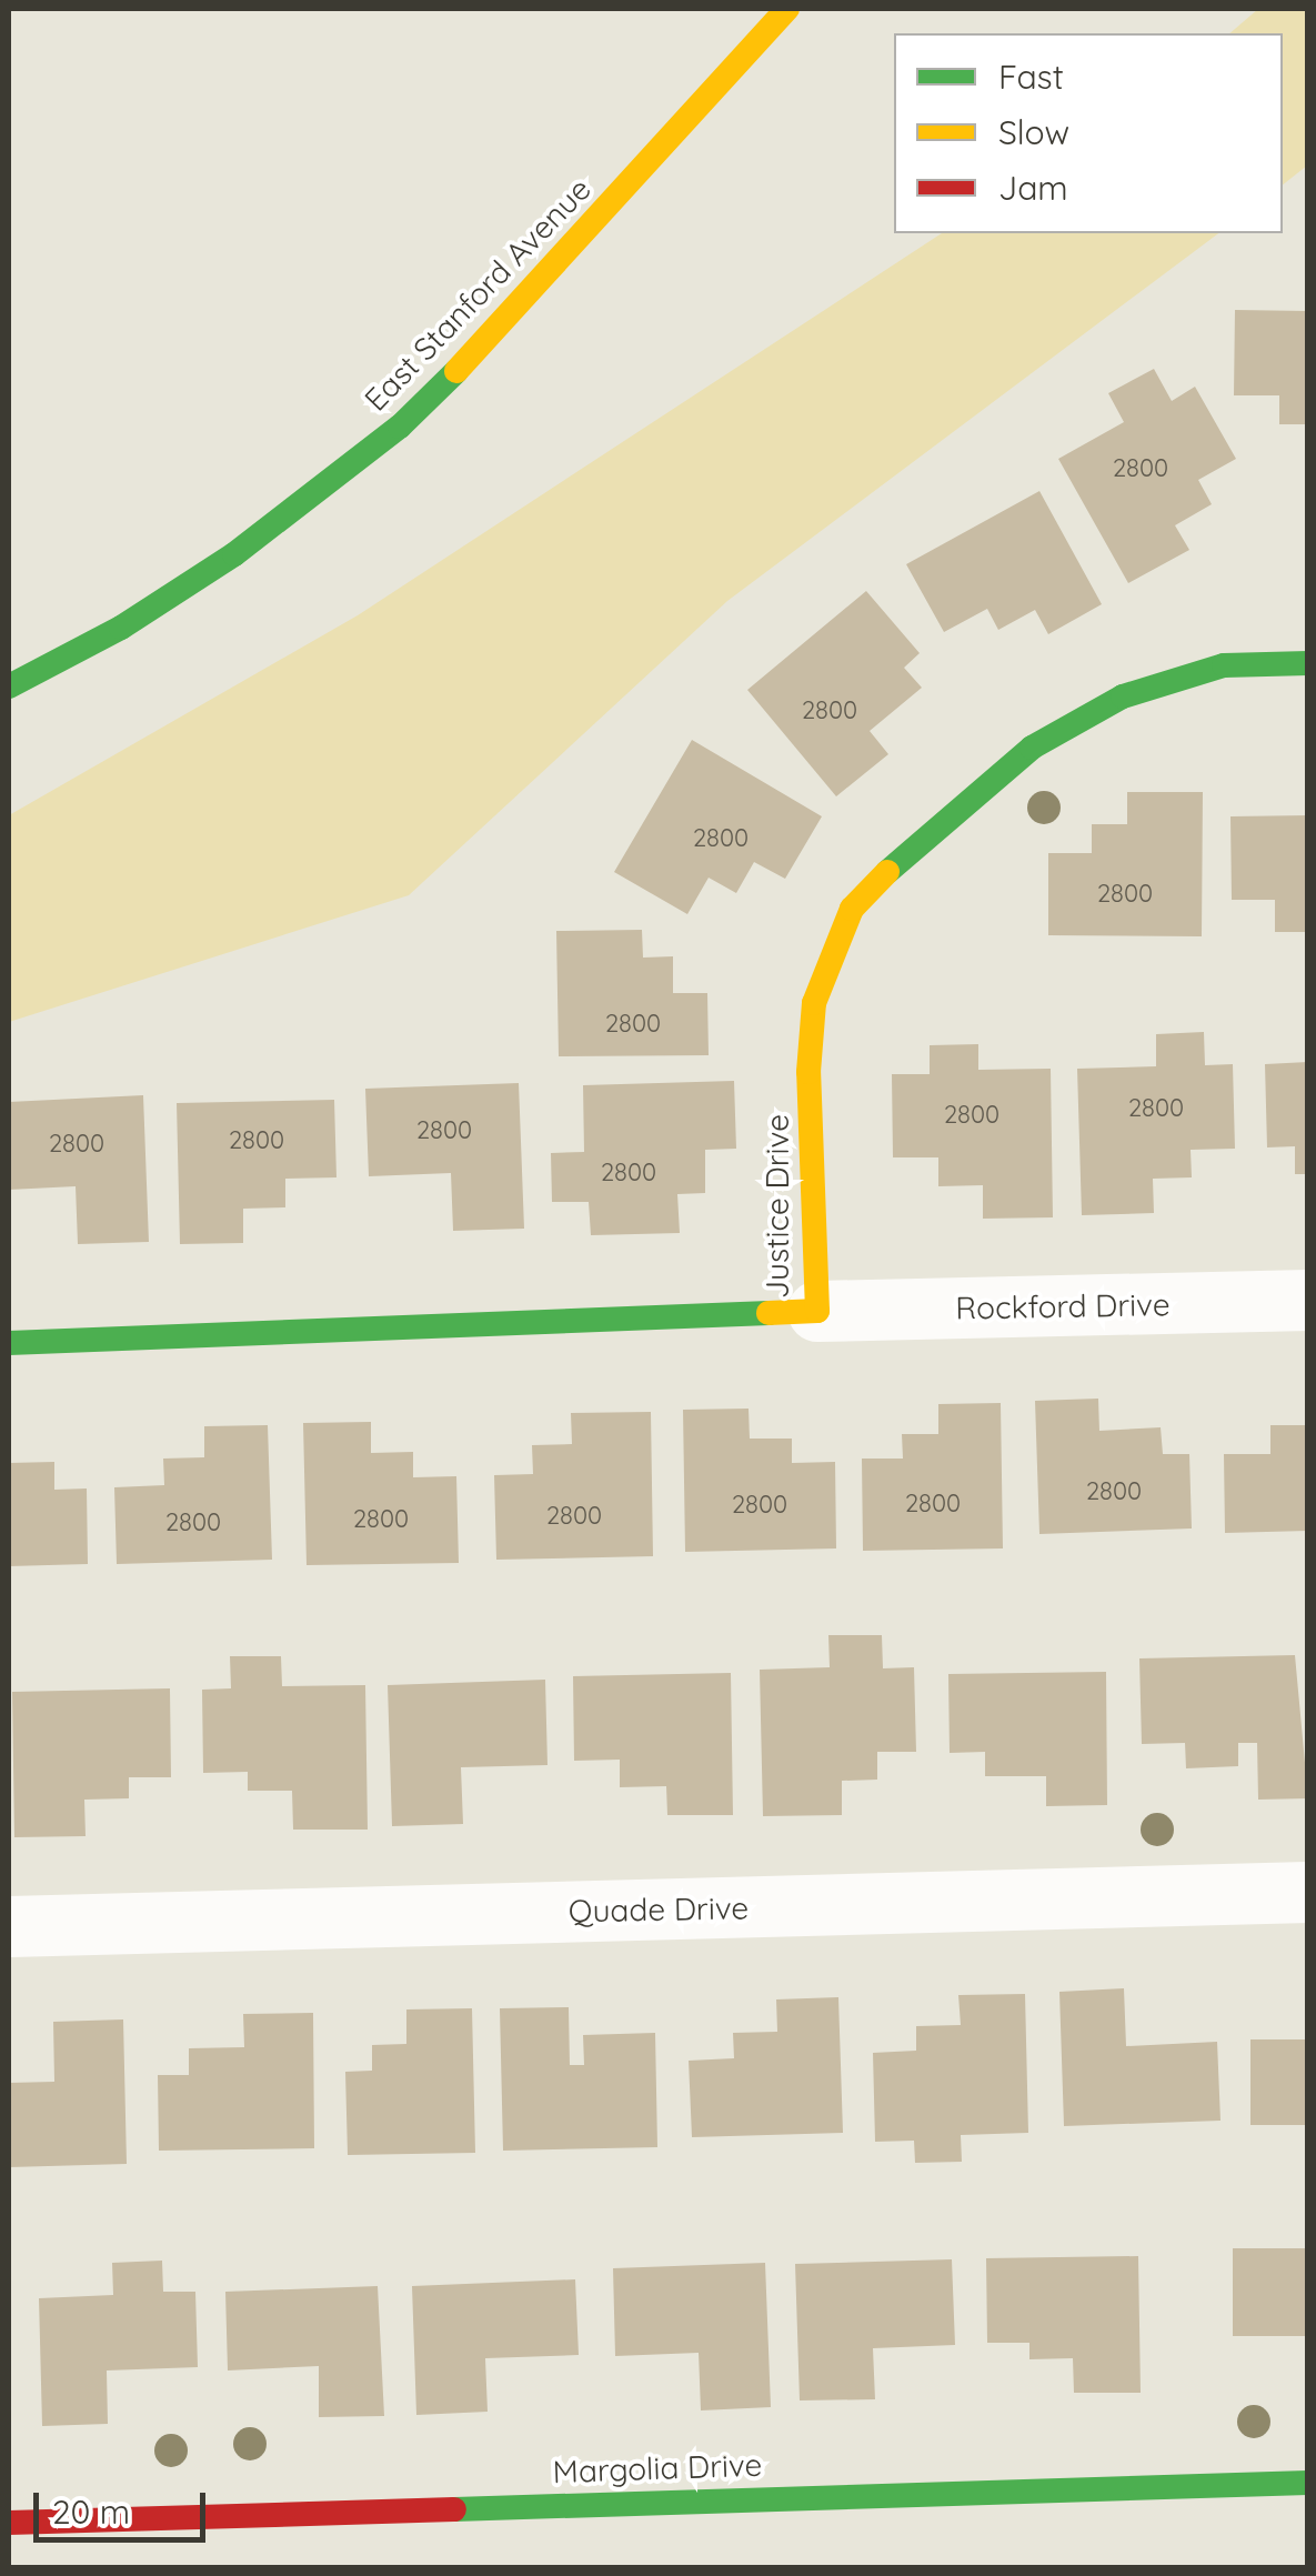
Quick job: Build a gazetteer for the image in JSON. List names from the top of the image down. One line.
{"streets":{"street":["East Stanford Avenue","Justice Drive","Rockford Drive","Quade Drive","Margolia Drive"]},"crossings":[["Justice Drive","Rockford Drive"]],"house_numbers":["2800","2800","2800","2800","2800","2800","2800","2800","2800","2800","2800","2800","2800","2800","2800","2800","2800"],"legend":["Fast","Slow","Jam"],"scale_bar":"20 m"}
